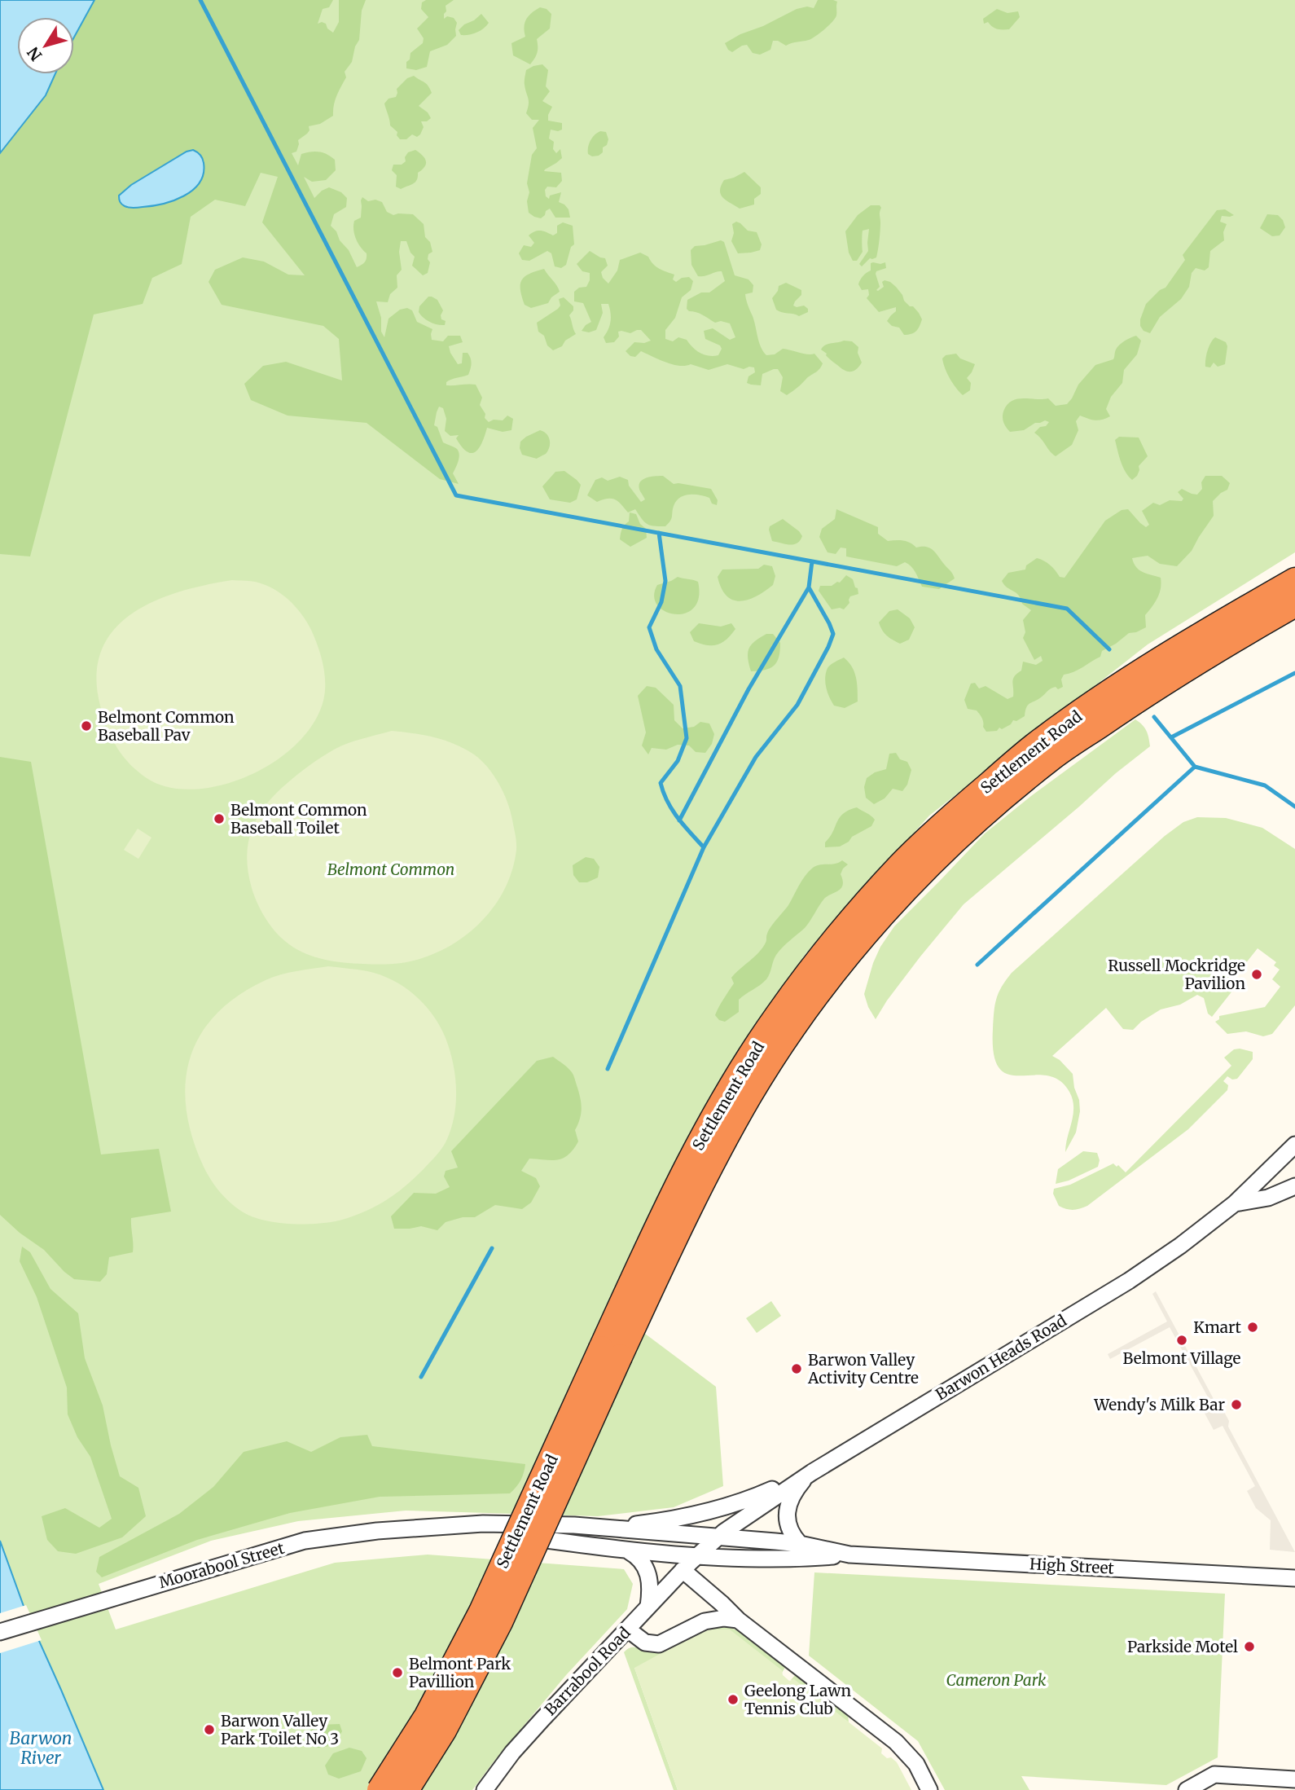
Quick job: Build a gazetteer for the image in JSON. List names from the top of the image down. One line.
{"streets":{"highway":["Settlement Road"],"street":["Barwon Heads Road","Moorabool Street","High Street","Barrabool Road"]},"crossings":[["Barwon Heads Road","Moorabool Street"],["Barwon Heads Road","High Street"],["Barwon Heads Road","Barrabool Road"],["Moorabool Street","High Street"],["Moorabool Street","Barrabool Road"],["High Street","Barrabool Road"]],"water":["Barwon River"],"parks":["Belmont Common","Cameron Park"],"places":["Belmont Common Baseball Pav","Belmont Common Baseball Toilet","Russell Mockridge Pavilion","Kmart","Belmont Village","Barwon Valley Activity Centre","Wendy's Milk Bar","Parkside Motel","Belmont Park Pavillion","Geelong Lawn Tennis Club","Barwon Valley Park Toilet No 3"],"north":"bottom left"}
